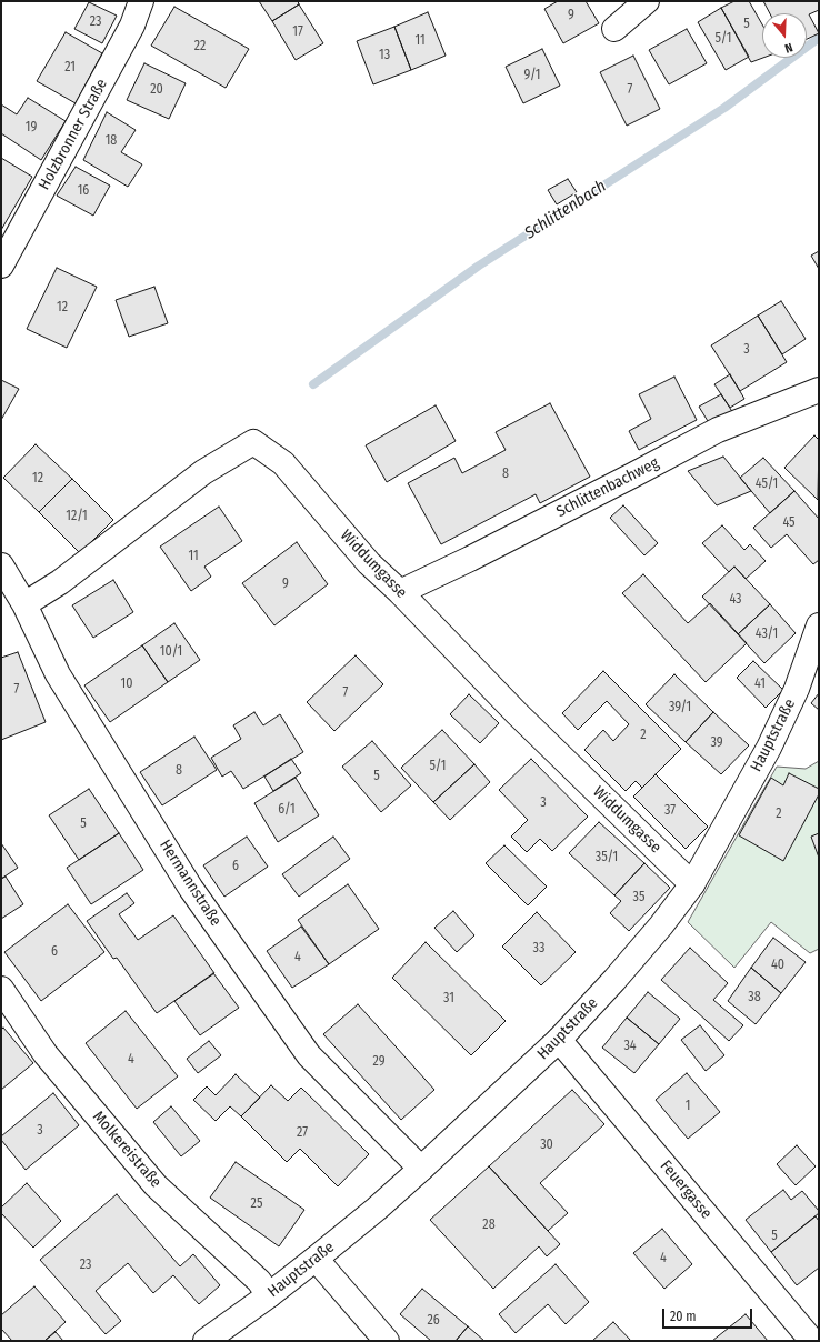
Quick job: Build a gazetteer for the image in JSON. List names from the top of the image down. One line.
{"streets":{"street":["Holzbronner Straße","Schlittenbachweg","Widdumgasse","Hauptstraße","Hermannstraße","Molkereistraße","Feuergasse"]},"crossings":[["Schlittenbachweg","Widdumgasse"],["Widdumgasse","Hauptstraße"],["Widdumgasse","Hermannstraße"],["Hauptstraße","Hermannstraße"],["Hauptstraße","Molkereistraße"],["Hauptstraße","Feuergasse"]],"water":["Schlittenbach"],"house_numbers":["9","23","5","17","5/1","11","22","13","21","9/1","20","7","19","18","16","12","3","8","12","45/1","12/1","45","11","9","43","43/1","10/1","10","41","7","7","39/1","2","39","5/1","8","5","3","6/1","37","2","5","35/1","6","35","33","6","4","40","38","31","34","4","29","1","3","27","30","25","28","5","4","23","26"],"scale_bar":"20 m","north":"bottom"}
